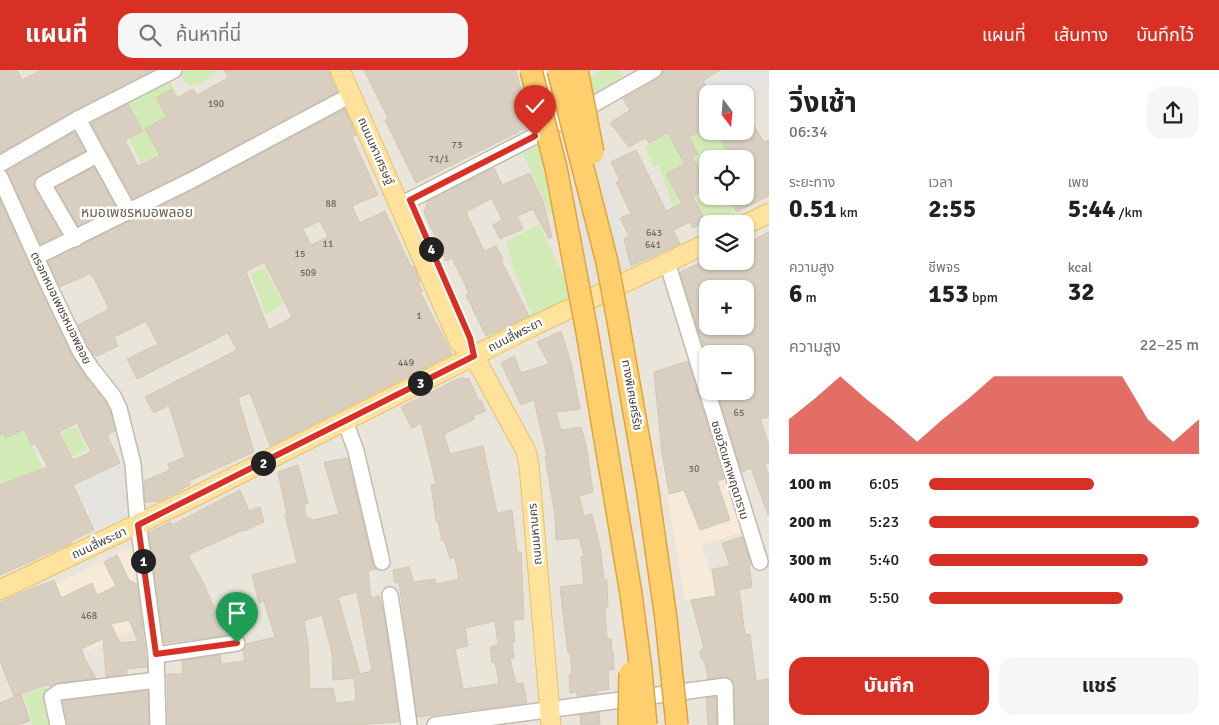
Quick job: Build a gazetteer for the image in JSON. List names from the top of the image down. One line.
{"streets":{"highway":["ทางพิเศษศรีรัช"],"main road":["ถนนมหาเศรษฐ์","ถนนสี่พระยา","ถนนมหานคร"],"street":["ตรอกหมอเพชรหมอพลอย","ซอยวัดมหาพฤฒาราม"]},"crossings":[["ถนนมหาเศรษฐ์","ถนนสี่พระยา"],["ถนนมหาเศรษฐ์","ถนนมหานคร"],["ตรอกหมอเพชรหมอพลอย","ถนนสี่พระยา"],["ถนนสี่พระยา","ซอยวัดมหาพฤฒาราม"],["ถนนสี่พระยา","ถนนมหานคร"]],"districts":["หมอเพชรหมอพลอย"],"house_numbers":["190","73","71/1","88","643","11","641","15","509","1","449","65","30","468"],"north":"bottom","page":{"header":"แผนที่","search":"ค้นหาที่นี่","nav":["แผนที่","เส้นทาง","บันทึกไว้"],"heading":["วิ่งเช้า","06:34"],"map_buttons":["+","−"],"stats":[["ระยะทาง","0.51 km"],["เวลา","2:55"],["เพซ","5:44 /km"],["ความสูง","6 m"],["ชีพจร","153 bpm"],["kcal","32"]],"pins":["4","3","2","1"],"chart":["ความสูง","22–25 m"],"list":[{"name":"100 m","note":"6:05"},{"name":"200 m","note":"5:23"},{"name":"300 m","note":"5:40"},{"name":"400 m","note":"5:50"}],"buttons":["บันทึก","แชร์"]}}
